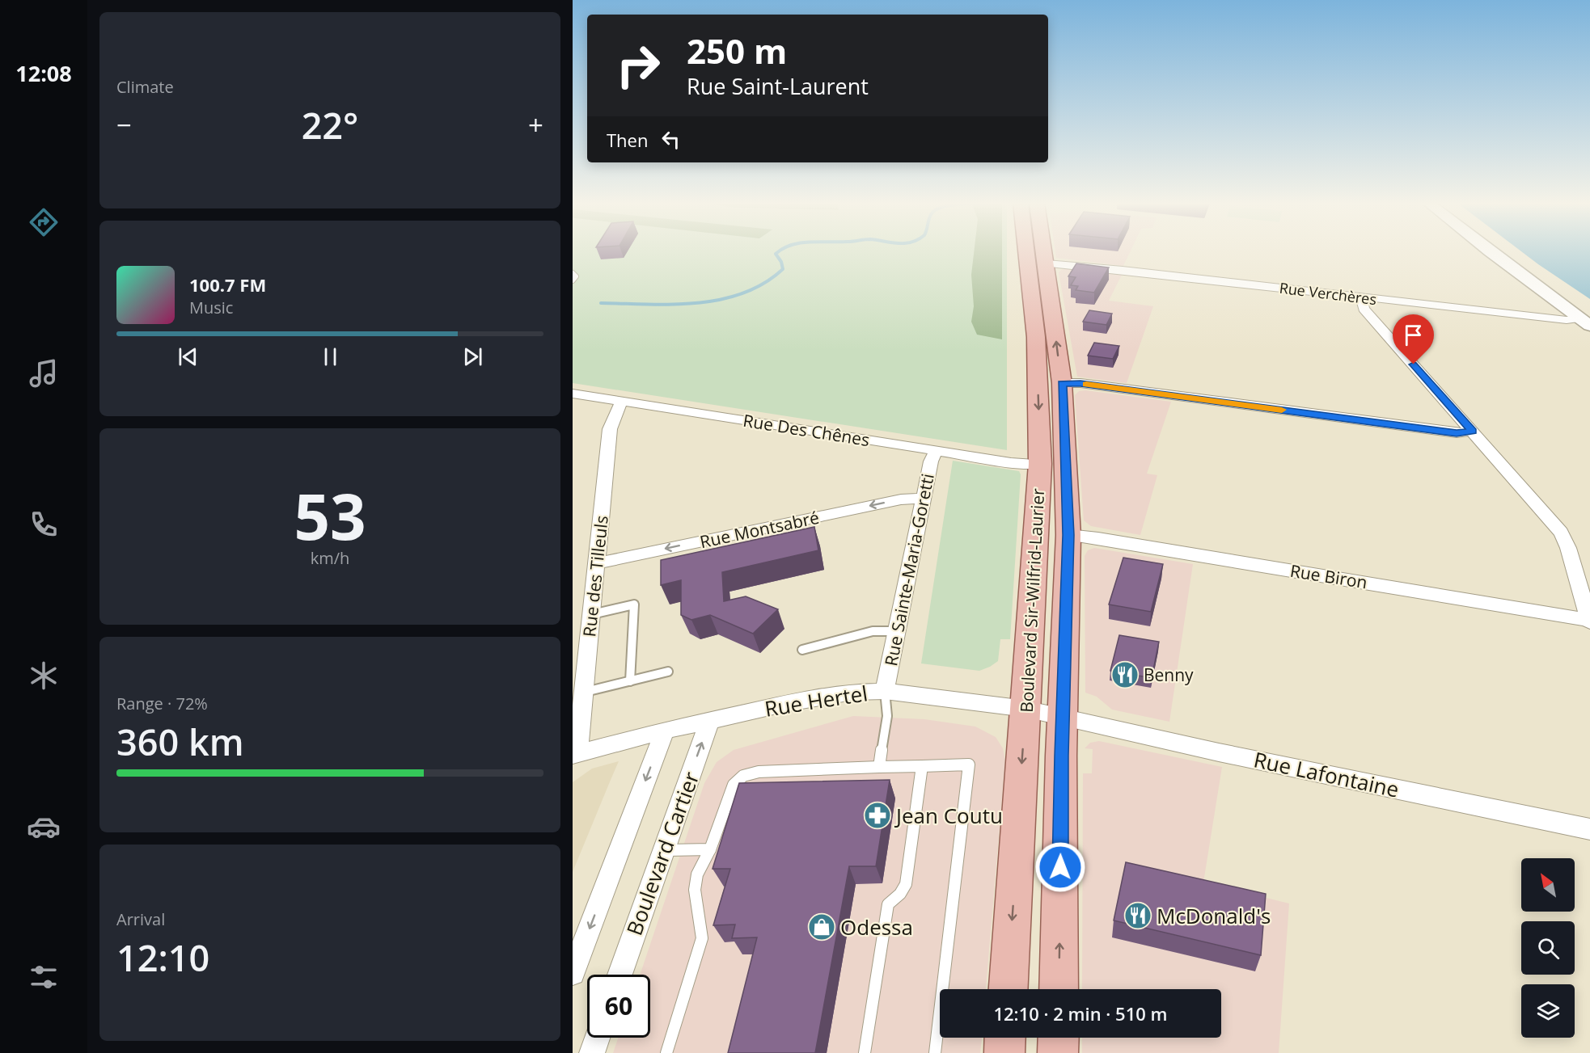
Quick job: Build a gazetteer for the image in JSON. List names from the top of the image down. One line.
{"streets":{"main road":["Boulevard Sir-Wilfrid-Laurier"],"street":["Rue Verchères","Rue Des Chênes","Rue Montsabré","Rue Sainte-Maria-Goretti","Rue des Tilleuls","Rue Biron","Rue Hertel","Rue Lafontaine","Boulevard Cartier"]},"crossings":[["Rue Verchères","Boulevard Sir-Wilfrid-Laurier"],["Rue Des Chênes","Rue Sainte-Maria-Goretti"],["Rue Des Chênes","Rue des Tilleuls"],["Rue Des Chênes","Boulevard Sir-Wilfrid-Laurier"],["Rue Montsabré","Rue Sainte-Maria-Goretti"],["Rue Montsabré","Rue des Tilleuls"],["Rue Sainte-Maria-Goretti","Rue Hertel"],["Rue des Tilleuls","Rue Hertel"],["Rue Biron","Boulevard Sir-Wilfrid-Laurier"],["Boulevard Sir-Wilfrid-Laurier","Rue Hertel"],["Boulevard Sir-Wilfrid-Laurier","Rue Lafontaine"],["Rue Hertel","Rue Lafontaine"],["Rue Hertel","Boulevard Cartier"]],"one_way":["Rue Montsabré"],"places":{"restaurant":["Benny","McDonald's"],"pharmacy":["Jean Coutu"],"shop":["Odessa"]},"north":"top left","page":{"tabs":"12:08","tile":["Climate",["53","km/h"],["Range · 72%","360 km"],["Arrival","12:10"]],"turn":["250 m","Rue Saint-Laurent"],"heat":["−","22°","+"],"then":"Then","song":["100.7 FM","Music"],"limit":"60","trip":"12:10 · 2 min · 510 m"}}
